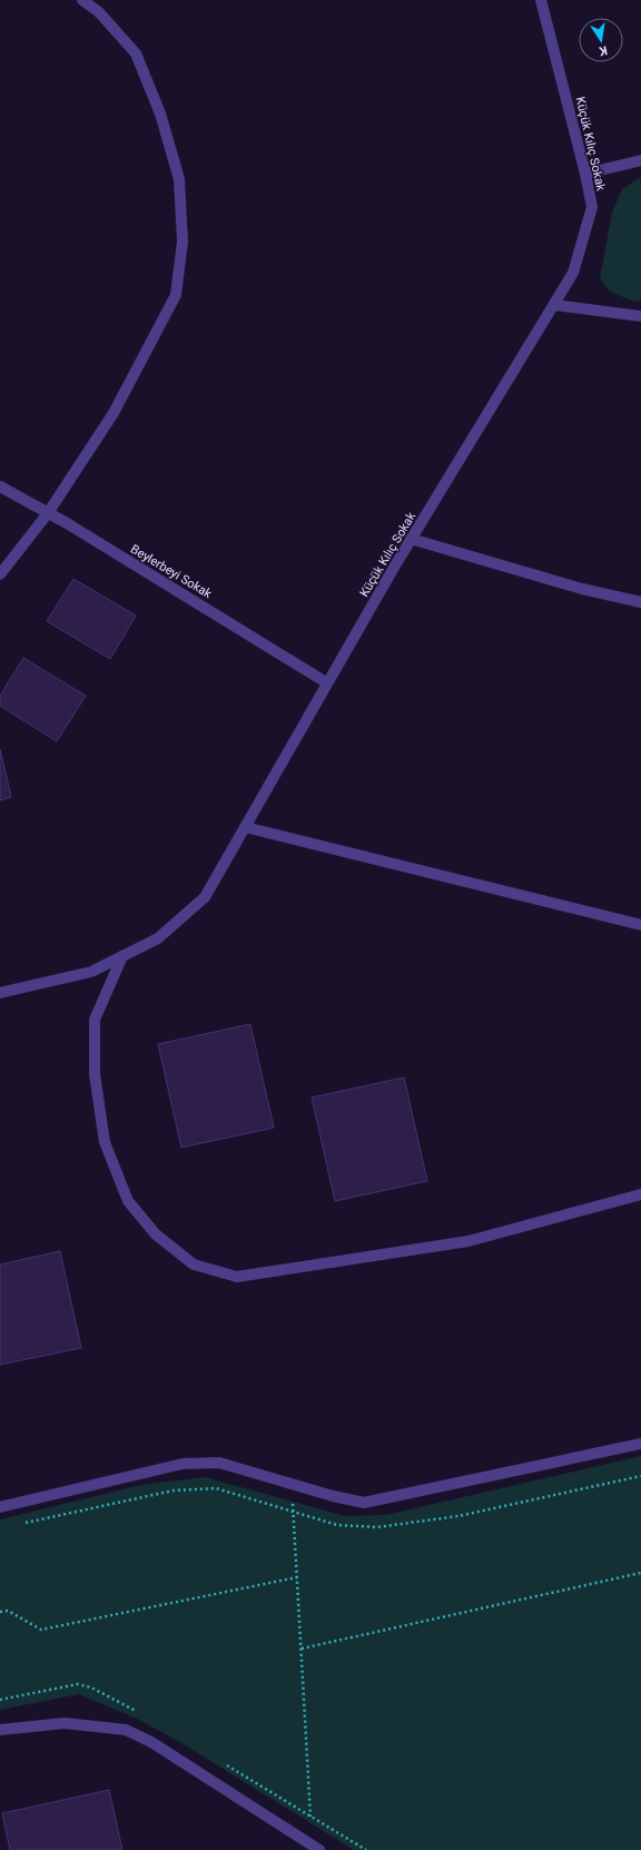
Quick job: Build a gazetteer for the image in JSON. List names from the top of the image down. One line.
{"streets":{"street":["Küçük Kılıç Sokak","Beylerbeyi Sokak"]},"crossings":[["Küçük Kılıç Sokak","Beylerbeyi Sokak"]],"north":"bottom"}
